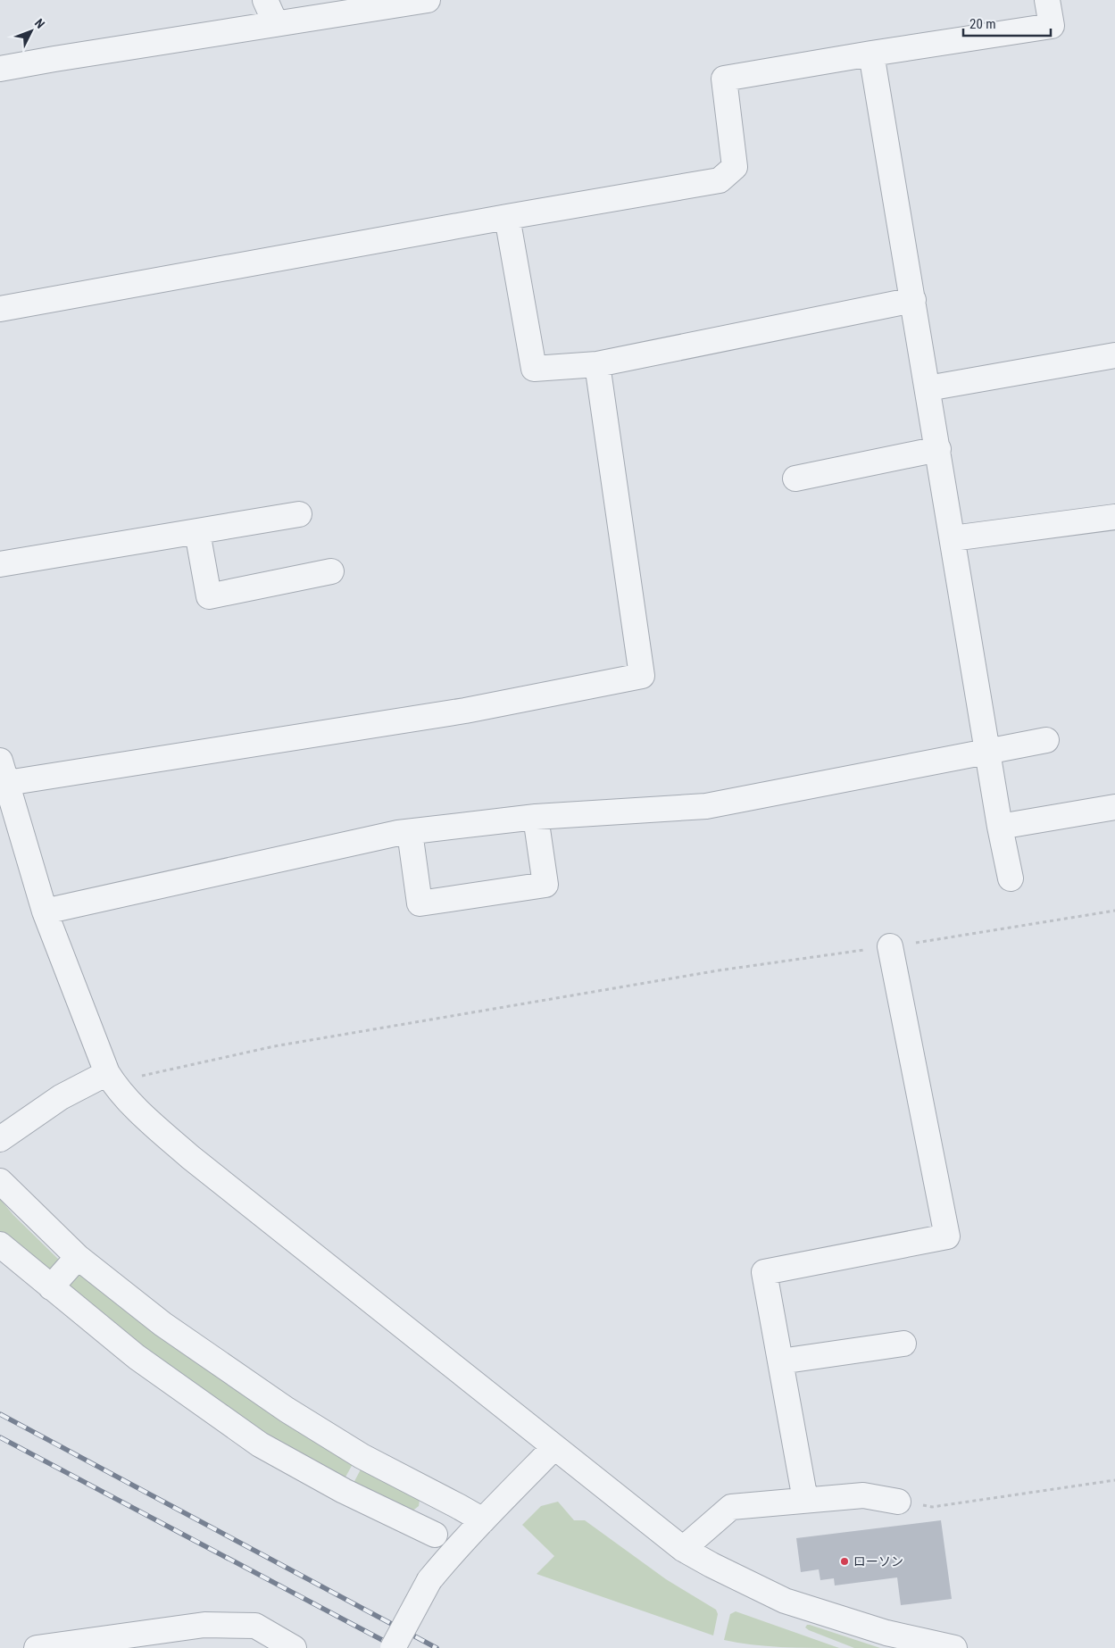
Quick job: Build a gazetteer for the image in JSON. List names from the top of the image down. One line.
{"places":["ローソン"],"scale_bar":"20 m","north":"top right"}
